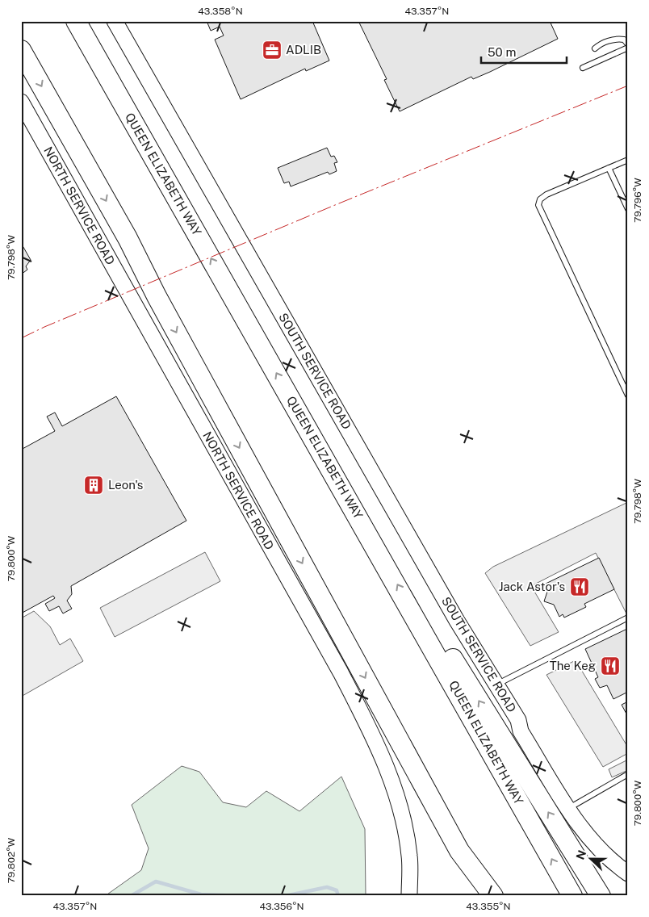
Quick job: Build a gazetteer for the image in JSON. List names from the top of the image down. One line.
{"streets":{"highway":["QUEEN ELIZABETH WAY"],"street":["NORTH SERVICE ROAD","SOUTH SERVICE ROAD"]},"places":{"office":["ADLIB"],"building":["Leon's"],"restaurant":["Jack Astor's","The Keg"]},"scale_bar":"50 m","north":"left","coordinates":["43.358°N","43.357°N","79.796°W","79.798°W","79.800°W","79.802°W","43.356°N","43.355°N"]}
